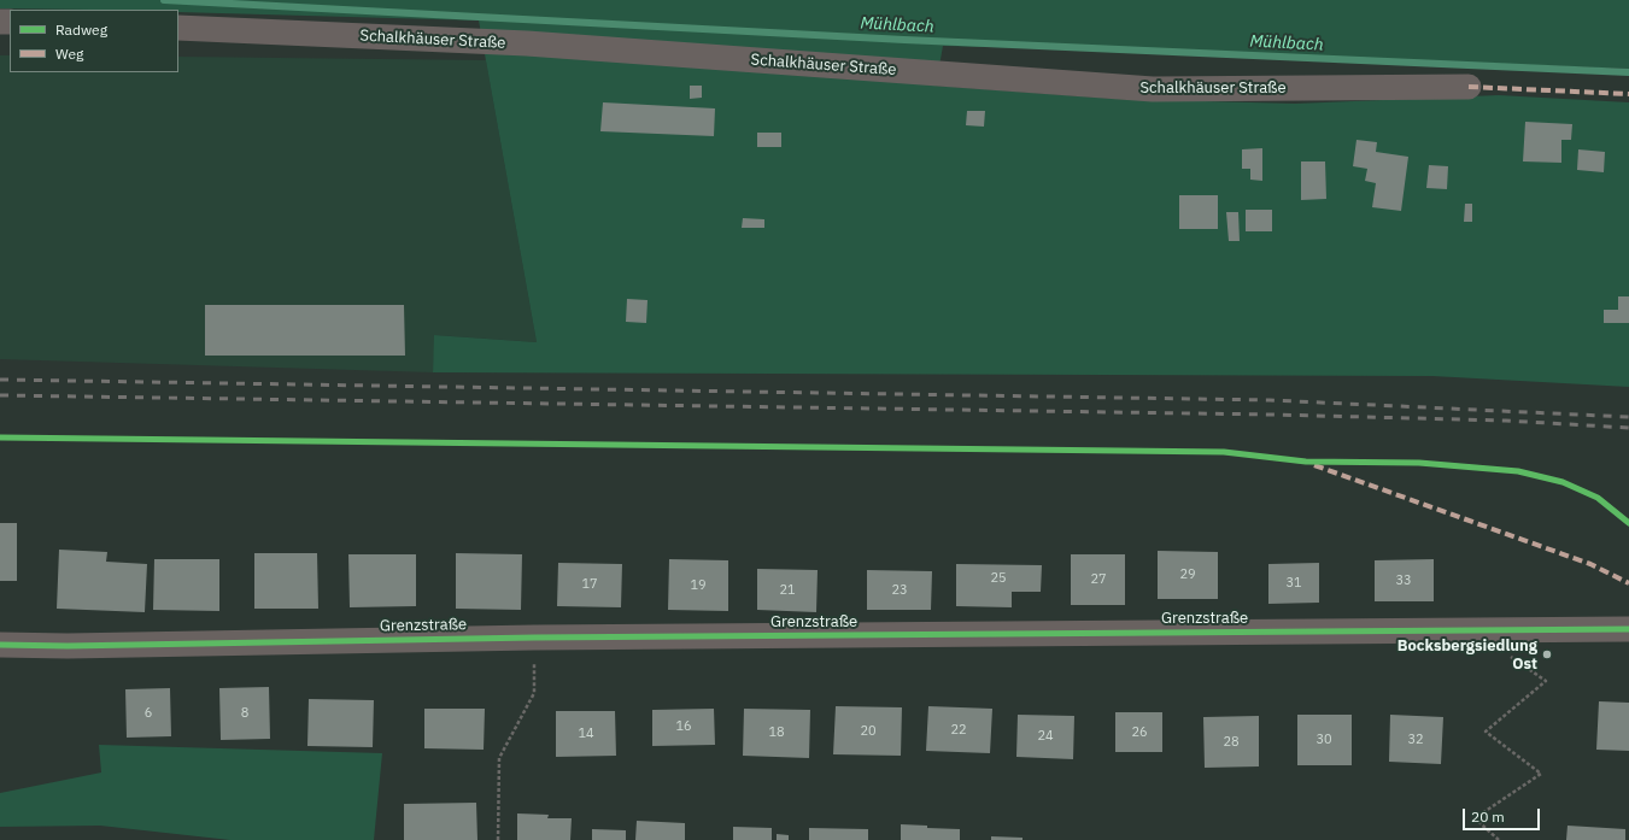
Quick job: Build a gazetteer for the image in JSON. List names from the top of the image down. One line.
{"streets":{"street":["Schalkhäuser Straße","Grenzstraße"]},"water":["Mühlbach"],"places":["Bocksbergsiedlung Ost"],"house_numbers":["29","25","27","33","31","17","19","21","23","6","8","16","22","20","18","26","14","24","30","32","28"],"legend":["Radweg","Weg"],"scale_bar":"20 m"}
